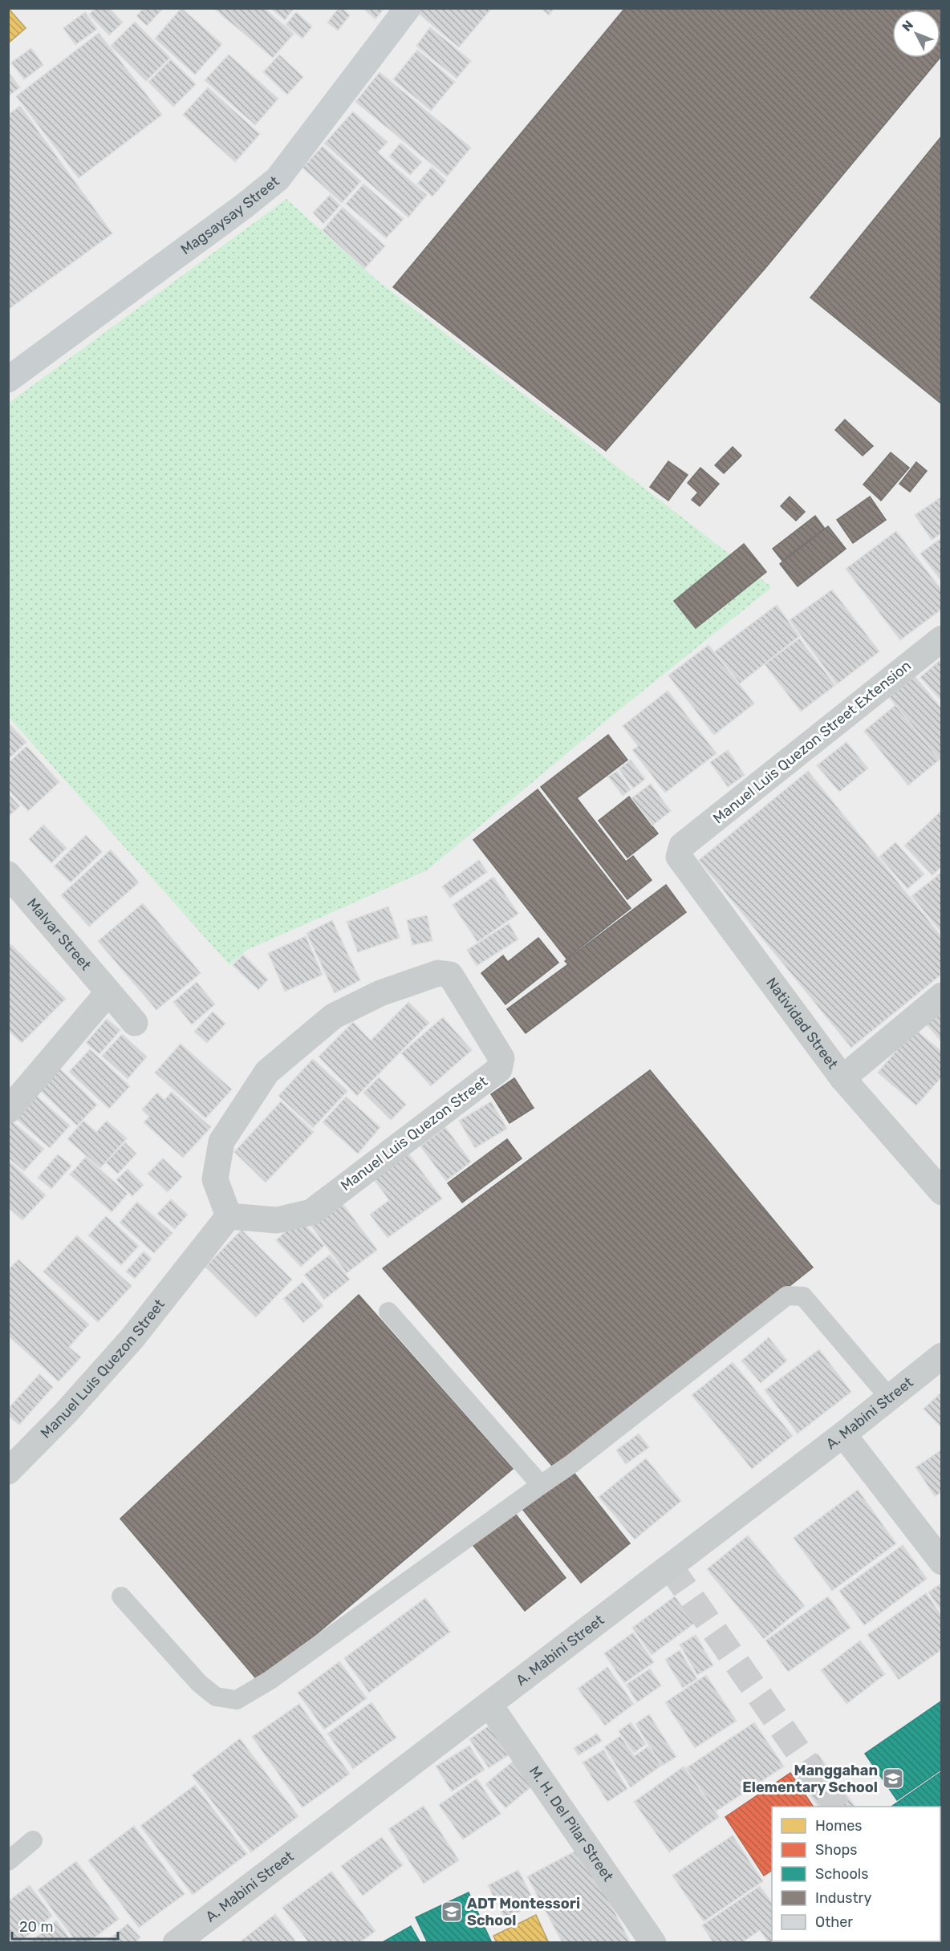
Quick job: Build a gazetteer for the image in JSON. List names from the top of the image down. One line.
{"streets":{"street":["Magsaysay Street","Manuel Luis Quezon Street Extension","Malvar Street","Natividad Street","Manuel Luis Quezon Street","A. Mabini Street","M. H. Del Pilar Street"]},"crossings":[["Manuel Luis Quezon Street Extension","Natividad Street"],["A. Mabini Street","M. H. Del Pilar Street"]],"places":{"school or university":["Manggahan Elementary School","ADT Montessori School"]},"legend":["Homes","Shops","Schools","Industry","Other"],"scale_bar":"20 m","north":"top left"}
